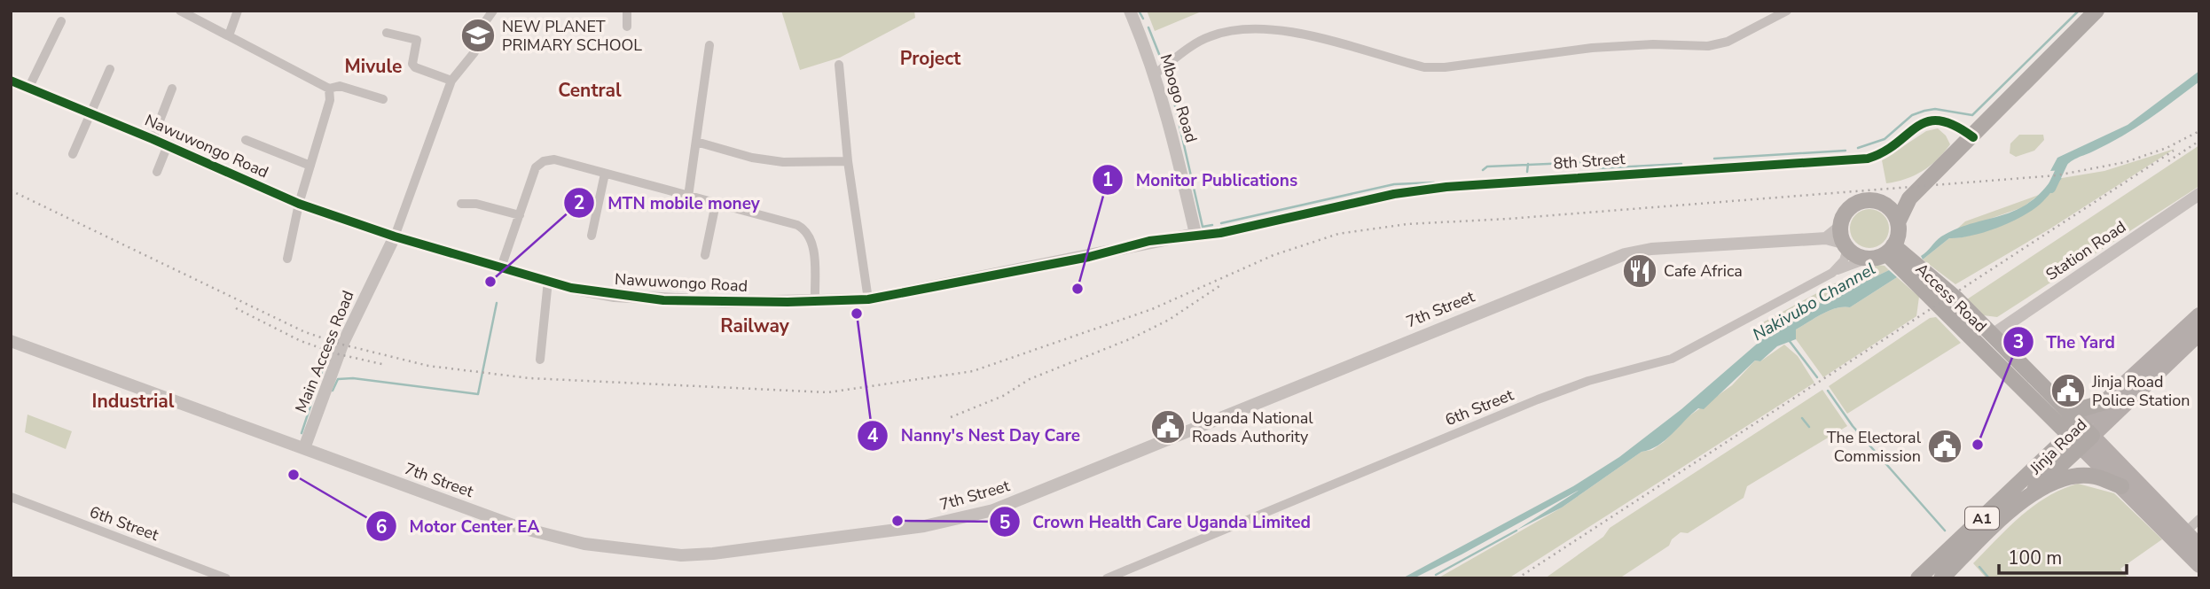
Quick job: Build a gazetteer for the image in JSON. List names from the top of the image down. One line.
{"streets":{"highway":["Access Road","Jinja Road","A1"],"street":["Mbogo Road","Nawuwongo Road","8th Street","Station Road","7th Street","Main Access Road","6th Street"]},"crossings":[["Mbogo Road","Nawuwongo Road"],["Mbogo Road","8th Street"],["Nawuwongo Road","8th Street"],["Nawuwongo Road","Main Access Road"],["Station Road","Access Road"],["Access Road","7th Street"],["Access Road","6th Street"],["Access Road","Jinja Road"],["7th Street","Main Access Road"],["7th Street","6th Street"],["Jinja Road","A1"]],"districts":["Project","Mivule","Central","Railway","Industrial"],"water":["Nakivubo Channel"],"places":{"school or university":["NEW PLANET PRIMARY SCHOOL"],"restaurant":["Cafe Africa"],"other":["MTN mobile money","Monitor Publications","Nanny's Nest Day Care","The Yard","Motor Center EA","Crown Health Care Uganda Limited"],"public building":["Jinja Road Police Station","Uganda National Roads Authority","The Electoral Commission"]},"scale_bar":"100 m"}
